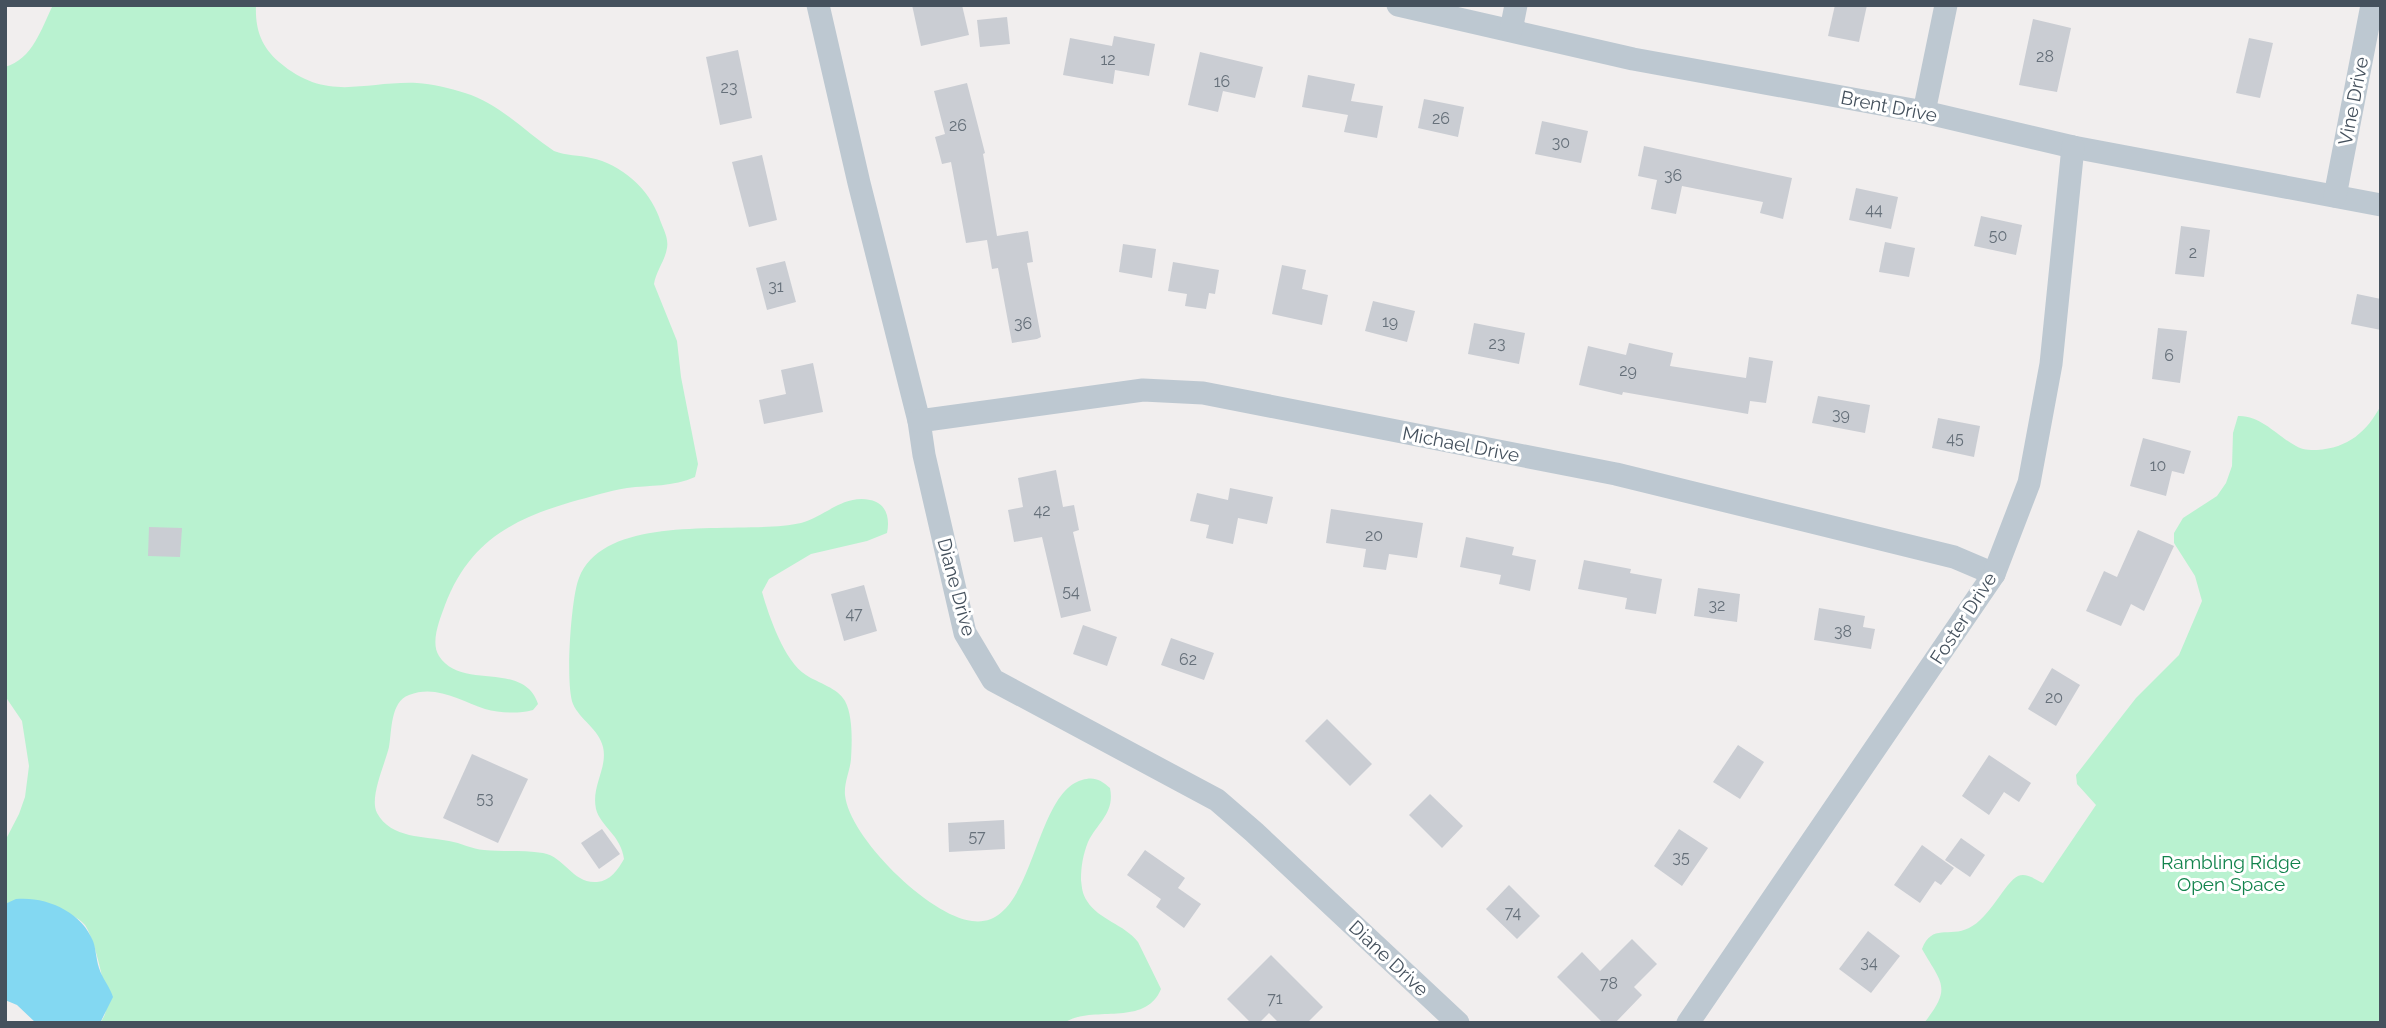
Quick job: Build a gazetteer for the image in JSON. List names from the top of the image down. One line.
{"streets":{"street":["Vine Drive","Brent Drive","Michael Drive","Diane Drive","Foster Drive"]},"crossings":[["Vine Drive","Brent Drive"],["Brent Drive","Foster Drive"],["Michael Drive","Diane Drive"],["Michael Drive","Foster Drive"]],"parks":["Rambling Ridge Open Space"],"house_numbers":["28","12","16","23","26","26","30","36","44","50","2","31","19","36","23","6","29","39","45","10","42","20","54","32","47","38","62","20","53","57","35","74","34","78","71"]}
